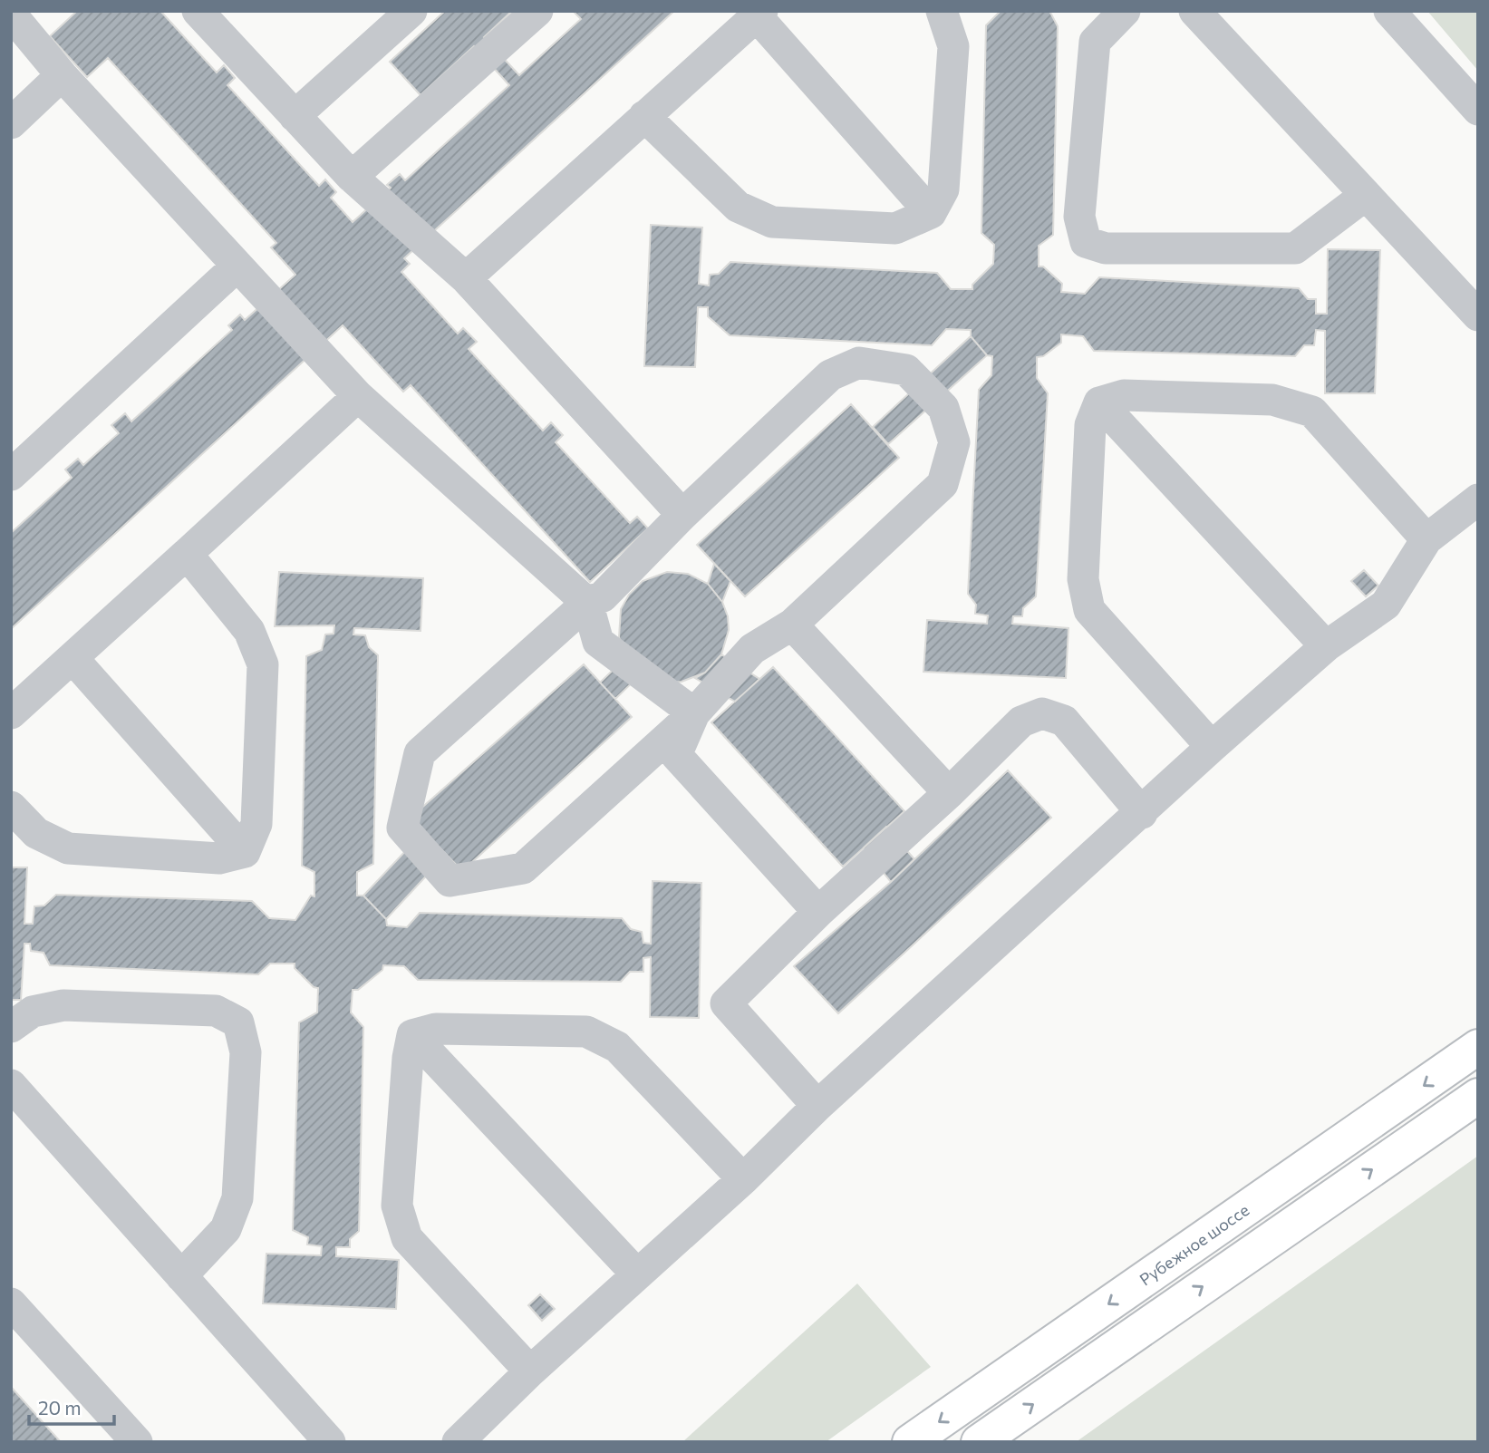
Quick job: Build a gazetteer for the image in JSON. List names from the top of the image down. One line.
{"streets":{"main road":["Рубежное шоссе"]},"scale_bar":"20 m"}
